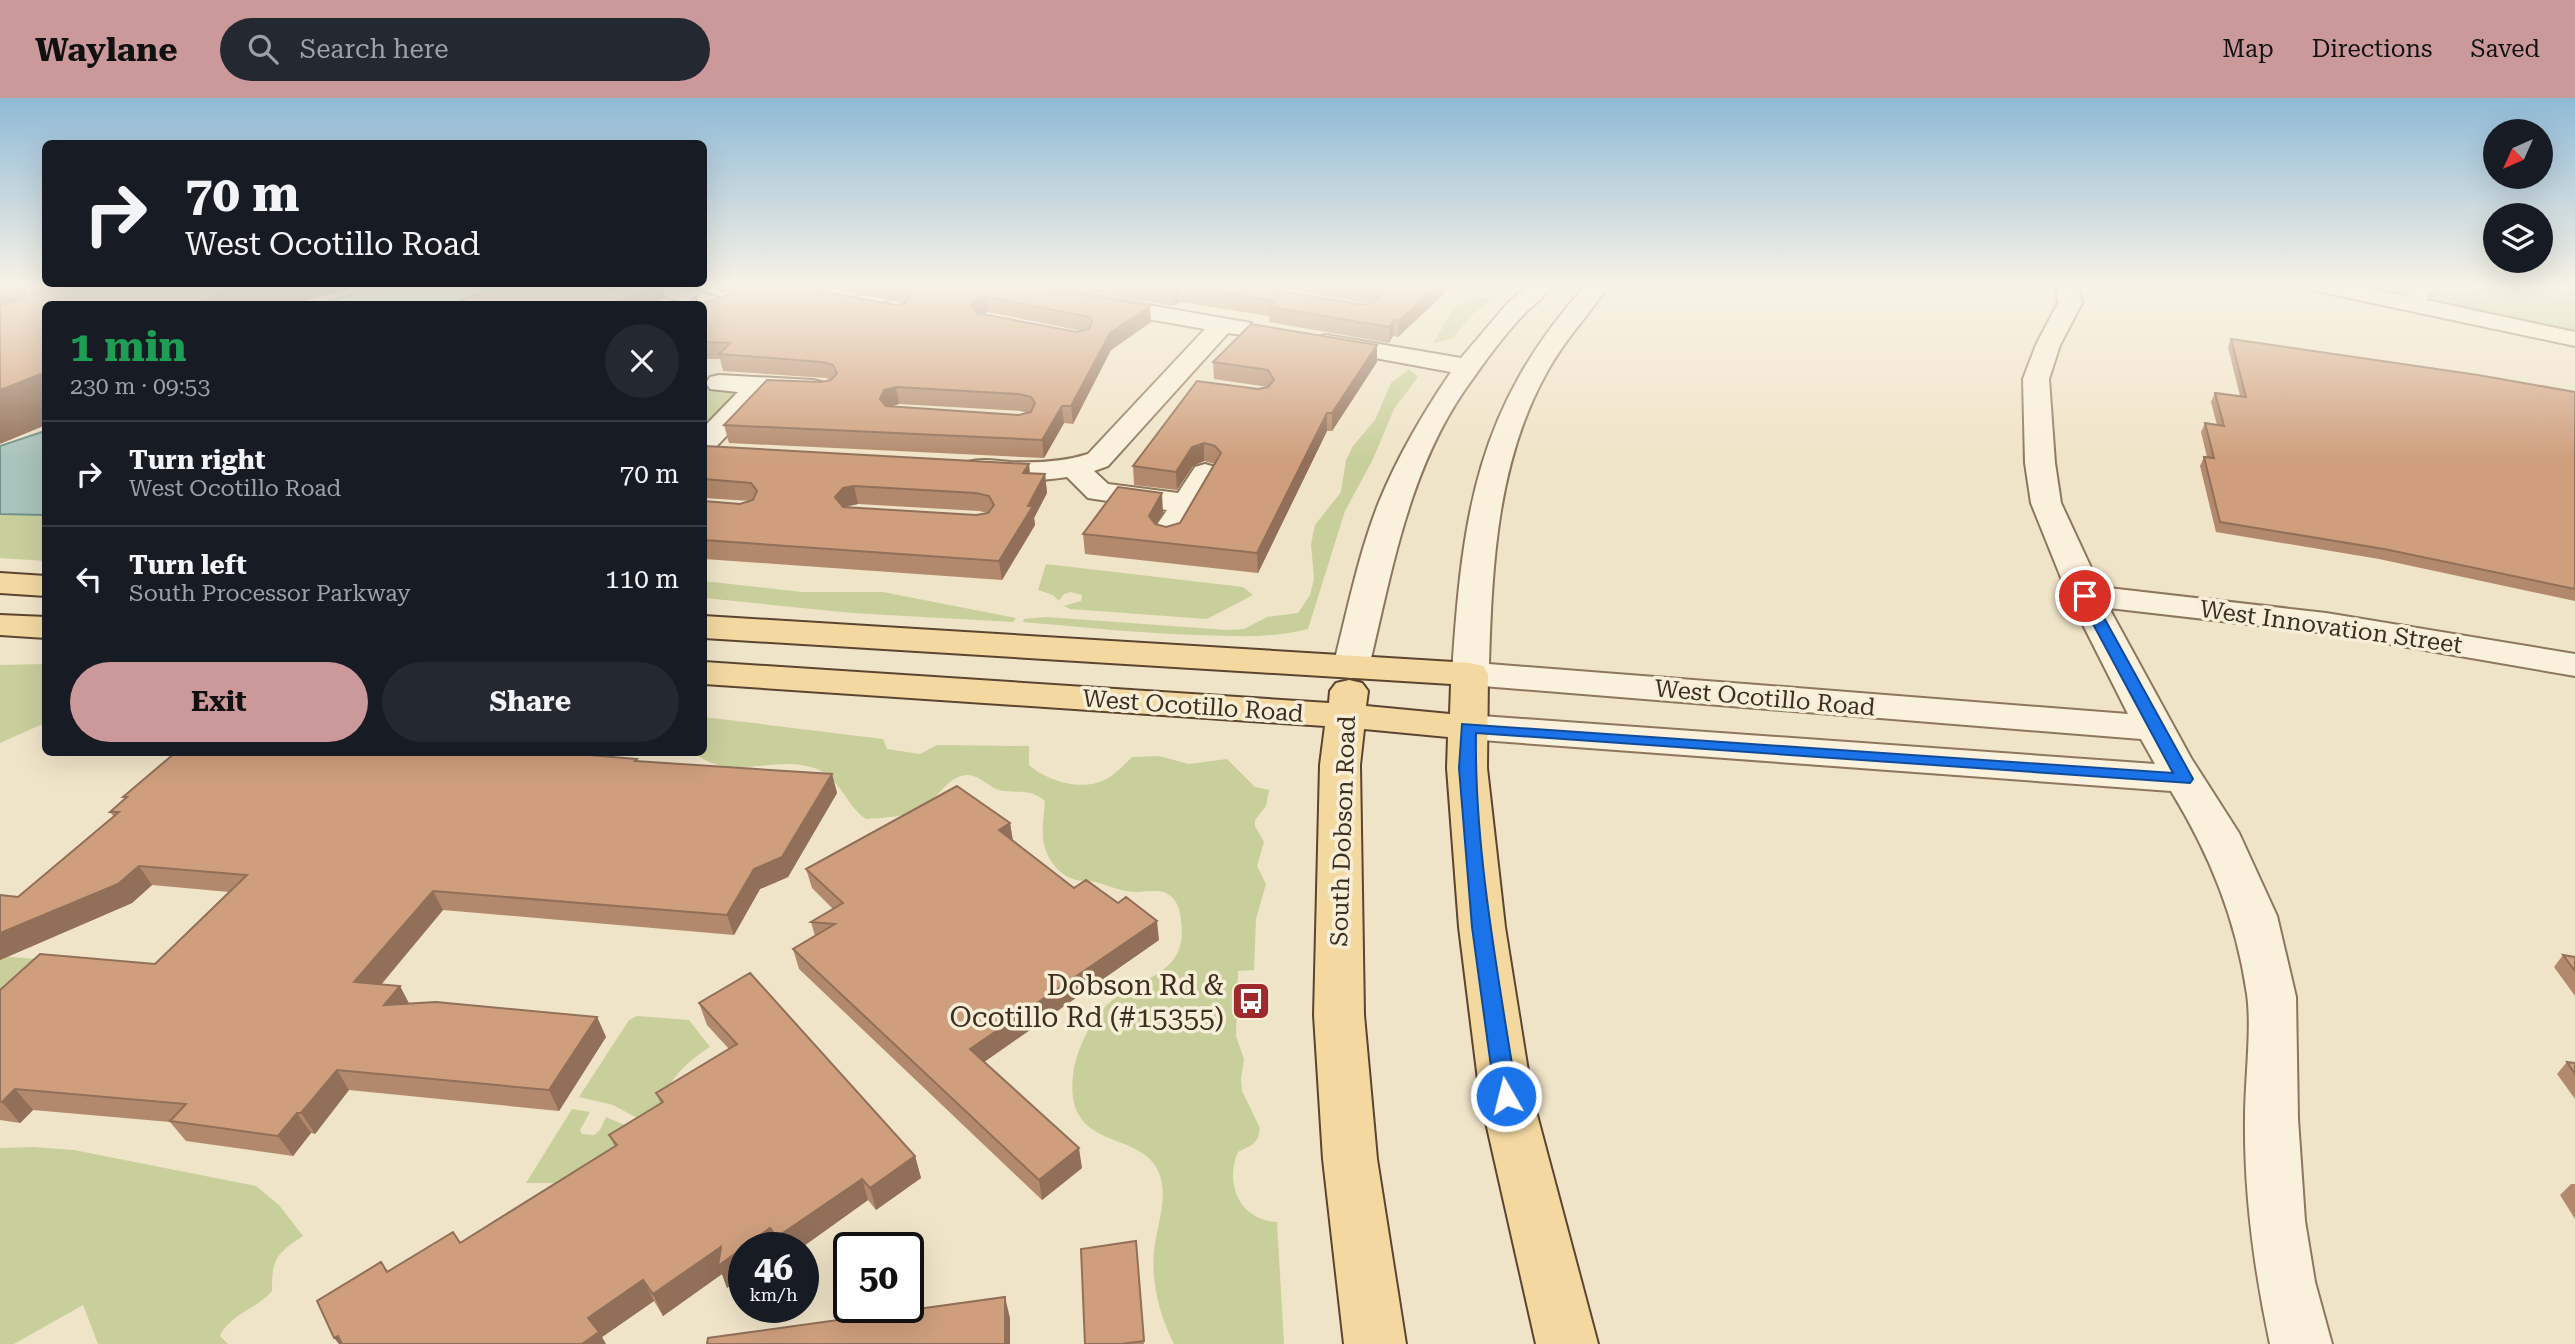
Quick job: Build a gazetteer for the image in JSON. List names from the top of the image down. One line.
{"streets":{"main road":["West Ocotillo Road","South Dobson Road"],"street":["West Innovation Street"]},"crossings":[["West Ocotillo Road","South Dobson Road"]],"places":{"bus stop":["Dobson Rd & Ocotillo Rd (#15355)"]},"north":"bottom left","page":{"header":"Waylane","search":"Search here","nav":["Map","Directions","Saved"],"turn":["70 m","West Ocotillo Road"],"heading":["1 min","230 m · 09:53"],"list":[{"name":"Turn right","note":"West Ocotillo Road","value":"70 m"},{"name":"Turn left","note":"South Processor Parkway","value":"110 m"}],"buttons":["Exit","Share"],"speed":"46 km/h","limit":"50"}}
